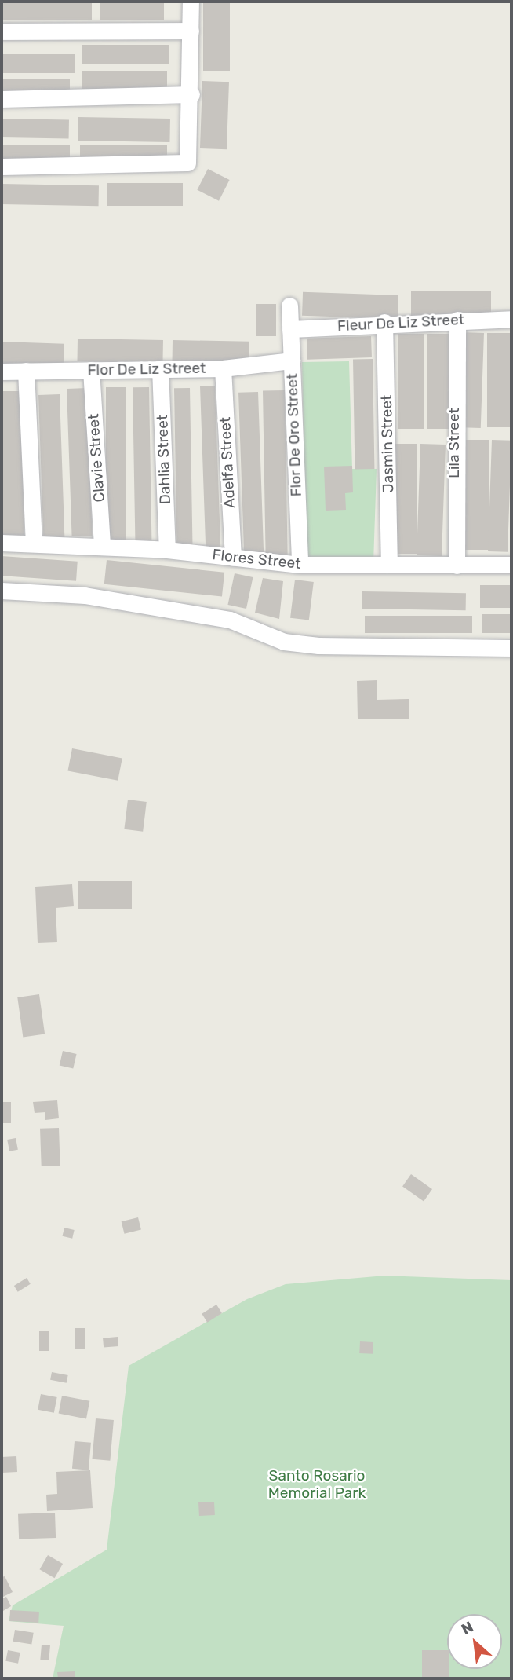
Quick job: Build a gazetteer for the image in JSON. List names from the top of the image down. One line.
{"streets":{"street":["Fleur De Liz Street","Flor De Liz Street","Flor De Oro Street","Lila Street","Jasmin Street","Clavie Street","Dahlia Street","Adelfa Street","Flores Street"]},"crossings":[["Fleur De Liz Street","Flor De Oro Street"],["Fleur De Liz Street","Lila Street"],["Fleur De Liz Street","Jasmin Street"],["Flor De Liz Street","Flor De Oro Street"],["Flor De Liz Street","Clavie Street"],["Flor De Liz Street","Dahlia Street"],["Flor De Liz Street","Adelfa Street"],["Flor De Oro Street","Flores Street"],["Lila Street","Flores Street"],["Jasmin Street","Flores Street"],["Clavie Street","Flores Street"],["Dahlia Street","Flores Street"],["Adelfa Street","Flores Street"]],"parks":["Santo Rosario Memorial Park"],"north":"top left"}
